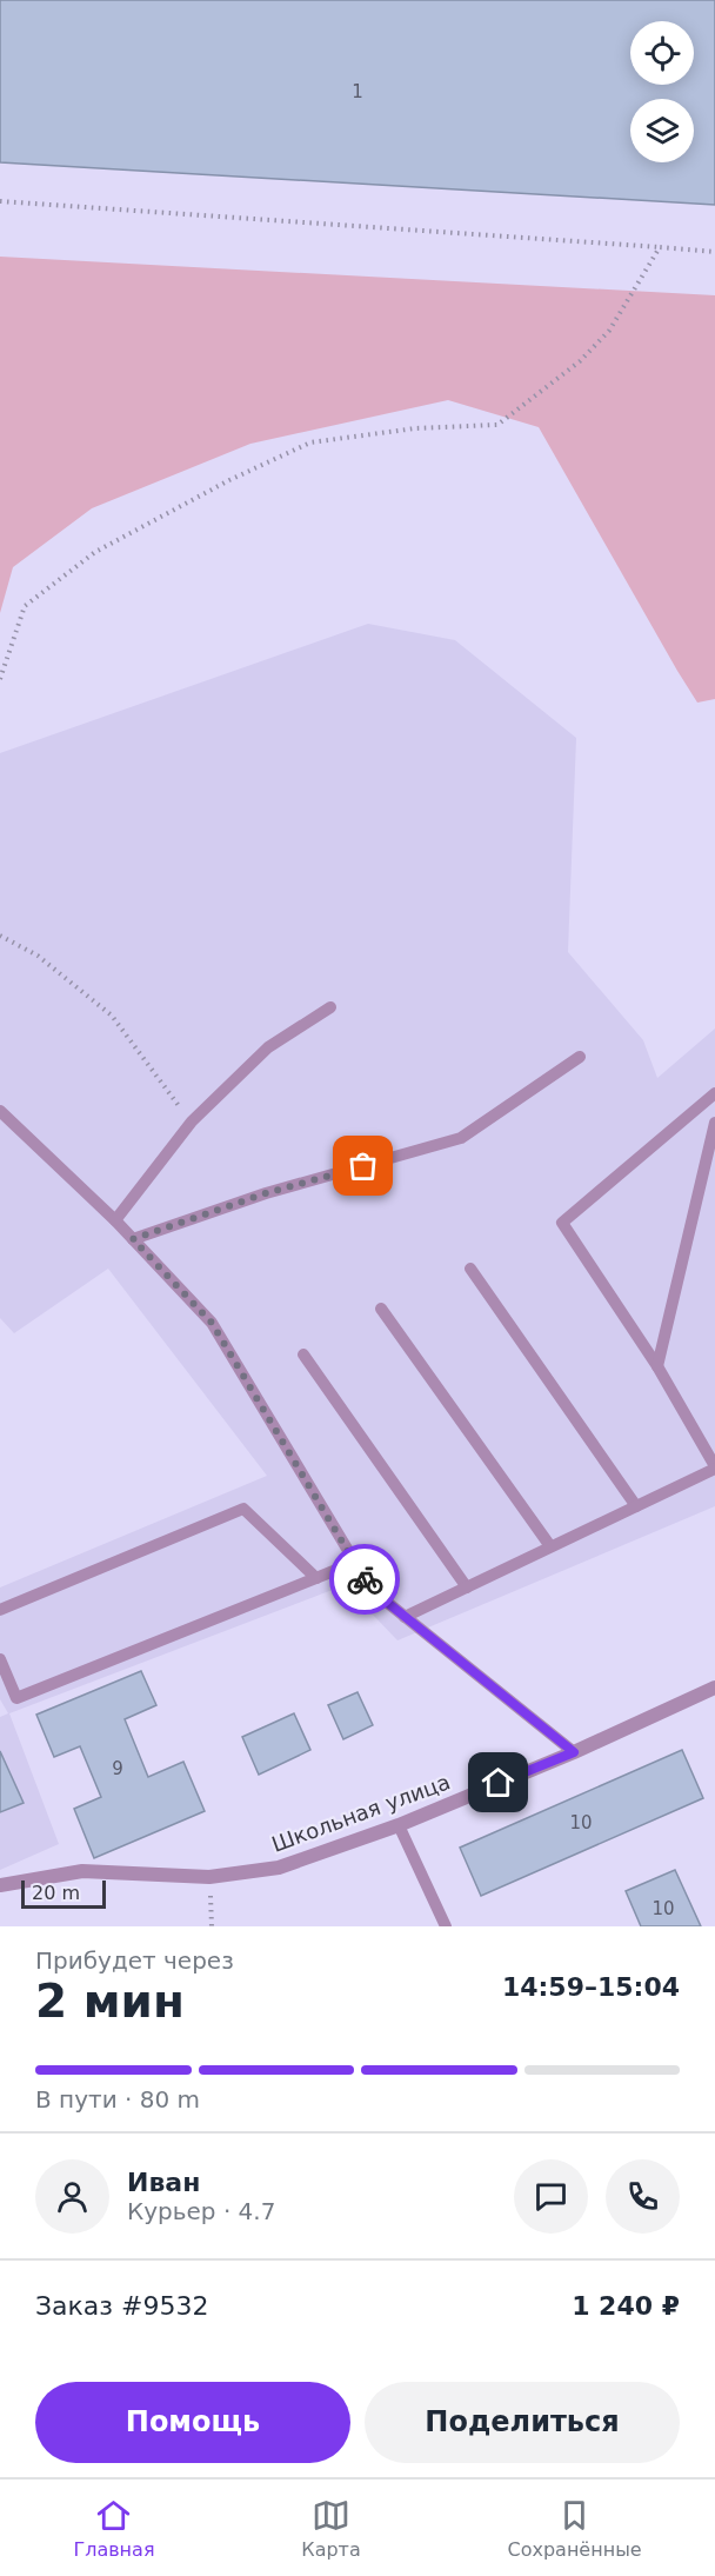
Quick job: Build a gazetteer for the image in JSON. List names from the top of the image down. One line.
{"streets":{"street":["Школьная улица"]},"house_numbers":["1","9","10","10"],"scale_bar":"20 m","page":{"scale":"20 m","heading":["2 мин","Прибудет через","14:59–15:04"],"panel":["Иван","Курьер · 4.7","Заказ #9532","1 240 ₽"],"bar":"В пути · 80 m","buttons":["Помощь","Поделиться"],"tabs":["Главная","Карта","Сохранённые"]}}
